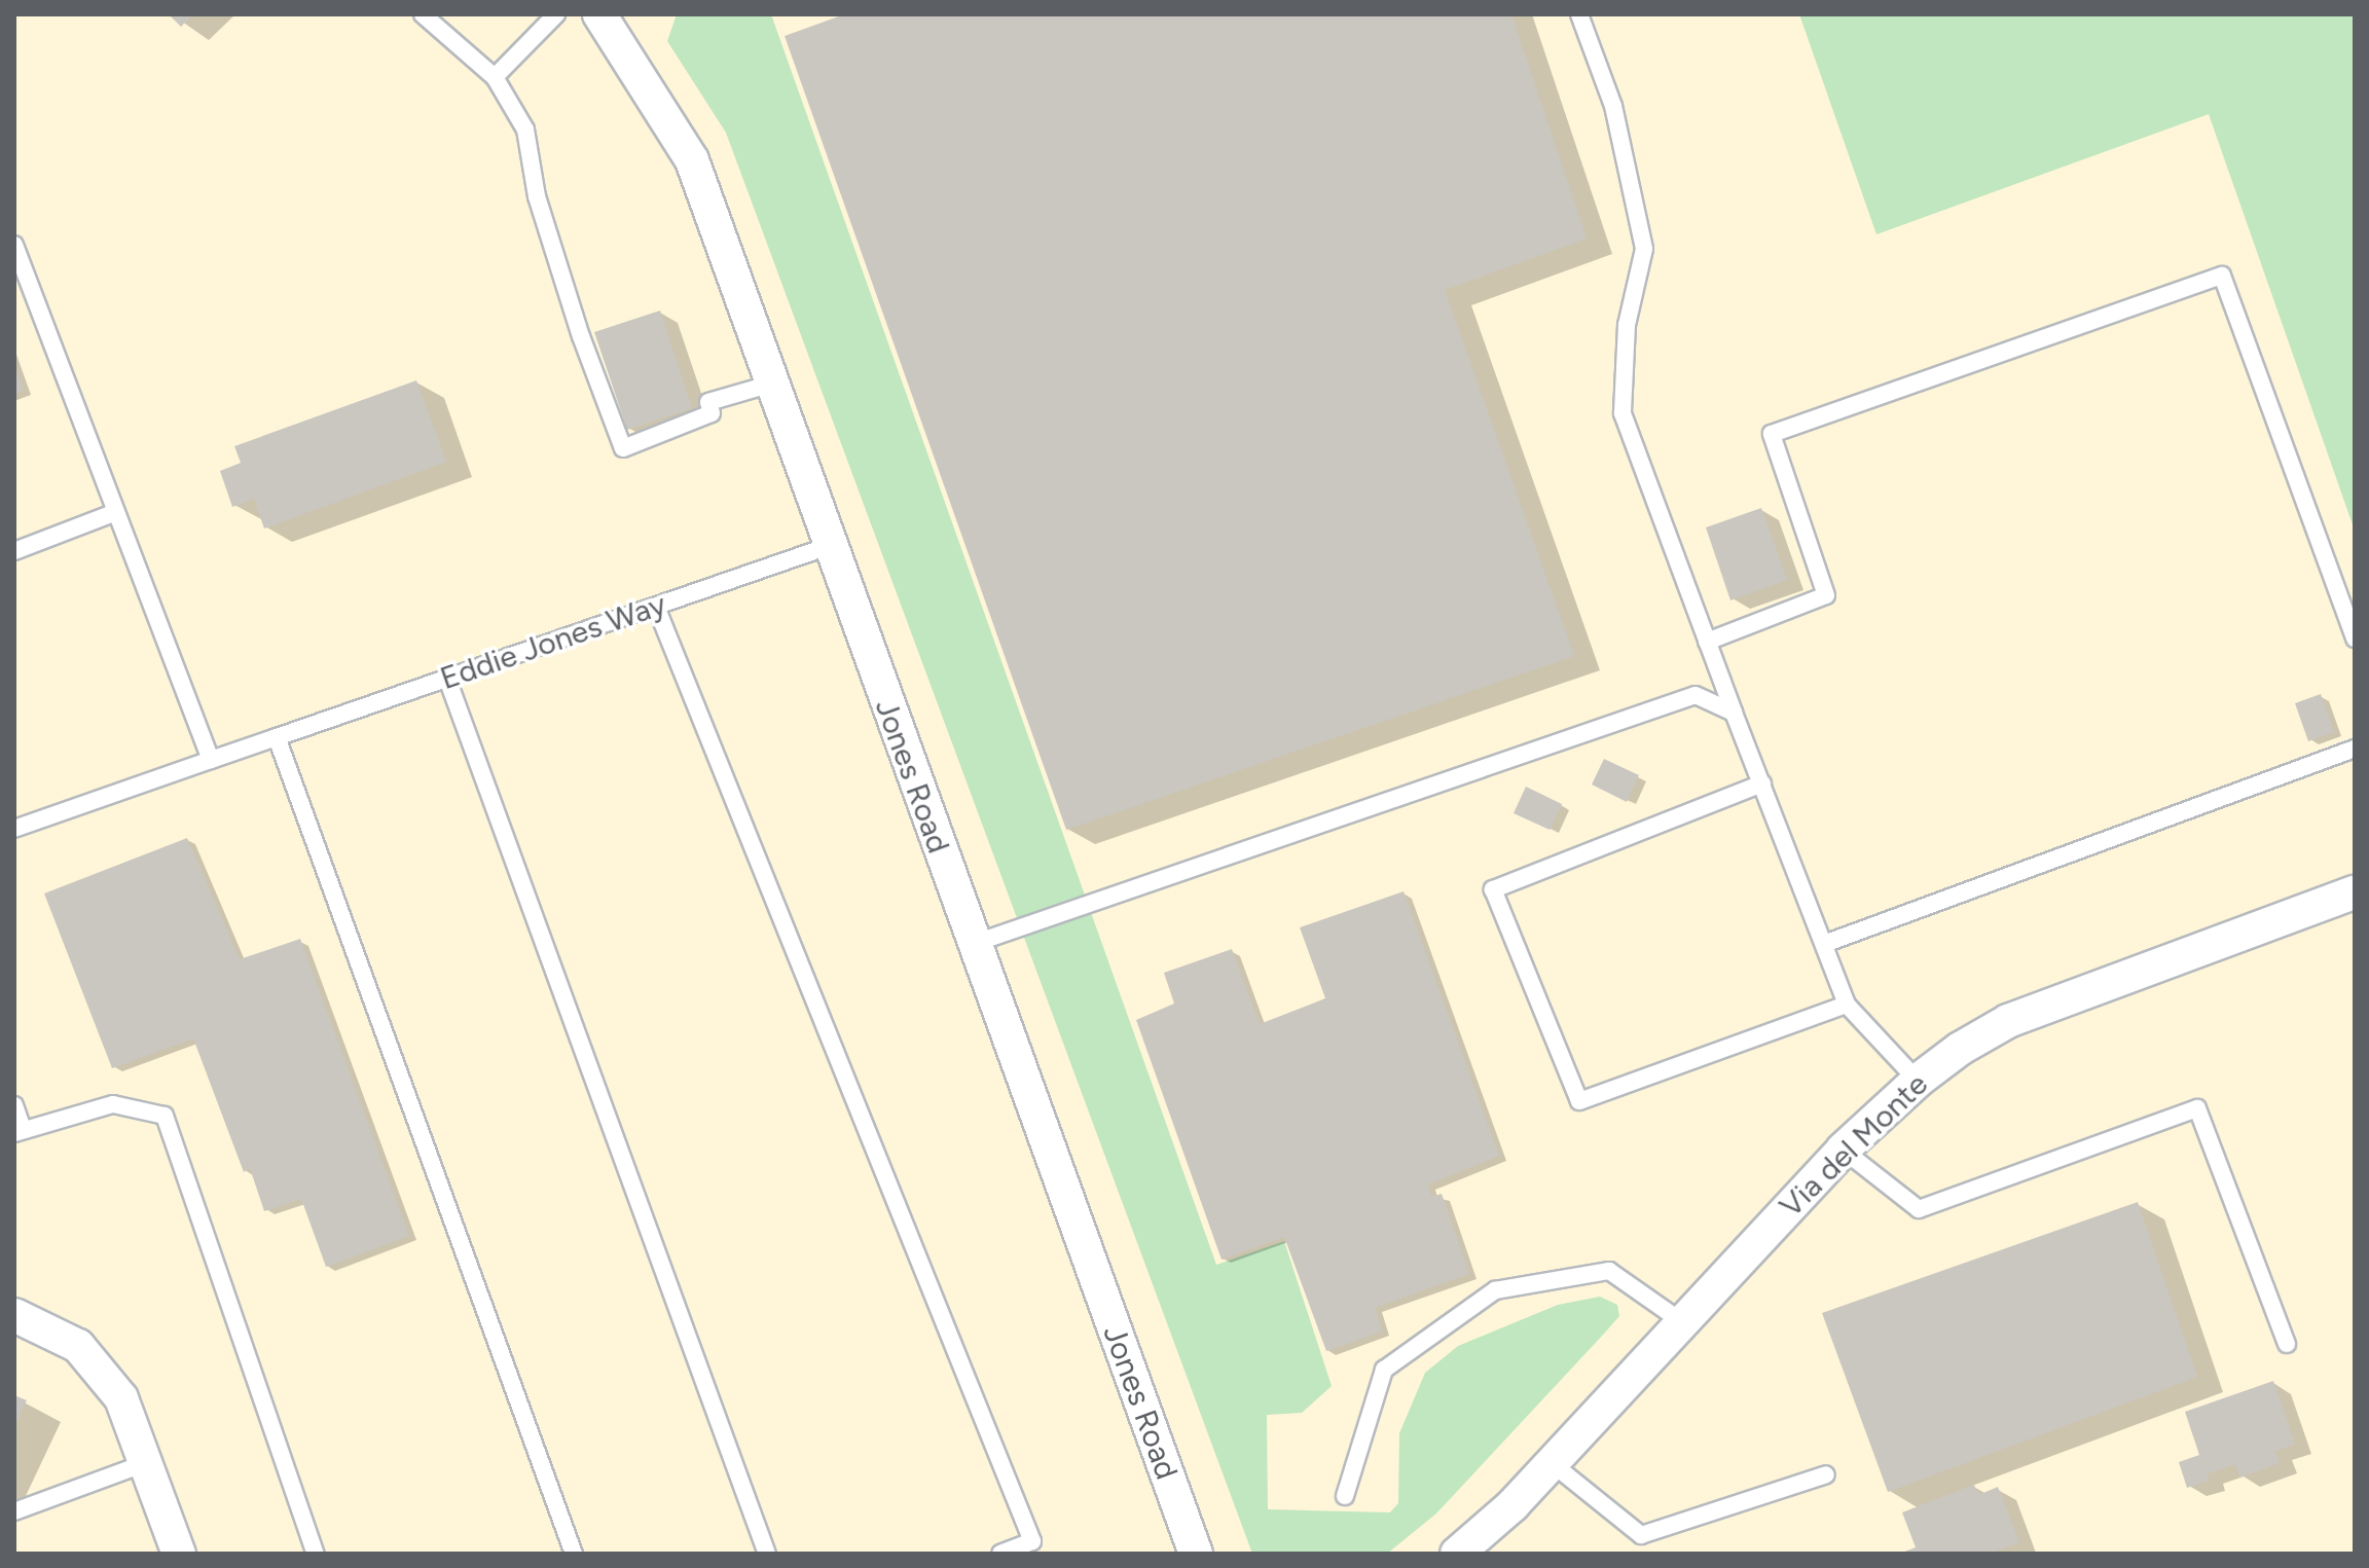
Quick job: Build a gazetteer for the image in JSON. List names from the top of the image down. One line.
{"streets":{"street":["Jones Road","Via del Monte"],"lane":["Eddie Jones Way"]},"crossings":[["Eddie Jones Way","Jones Road"]]}
